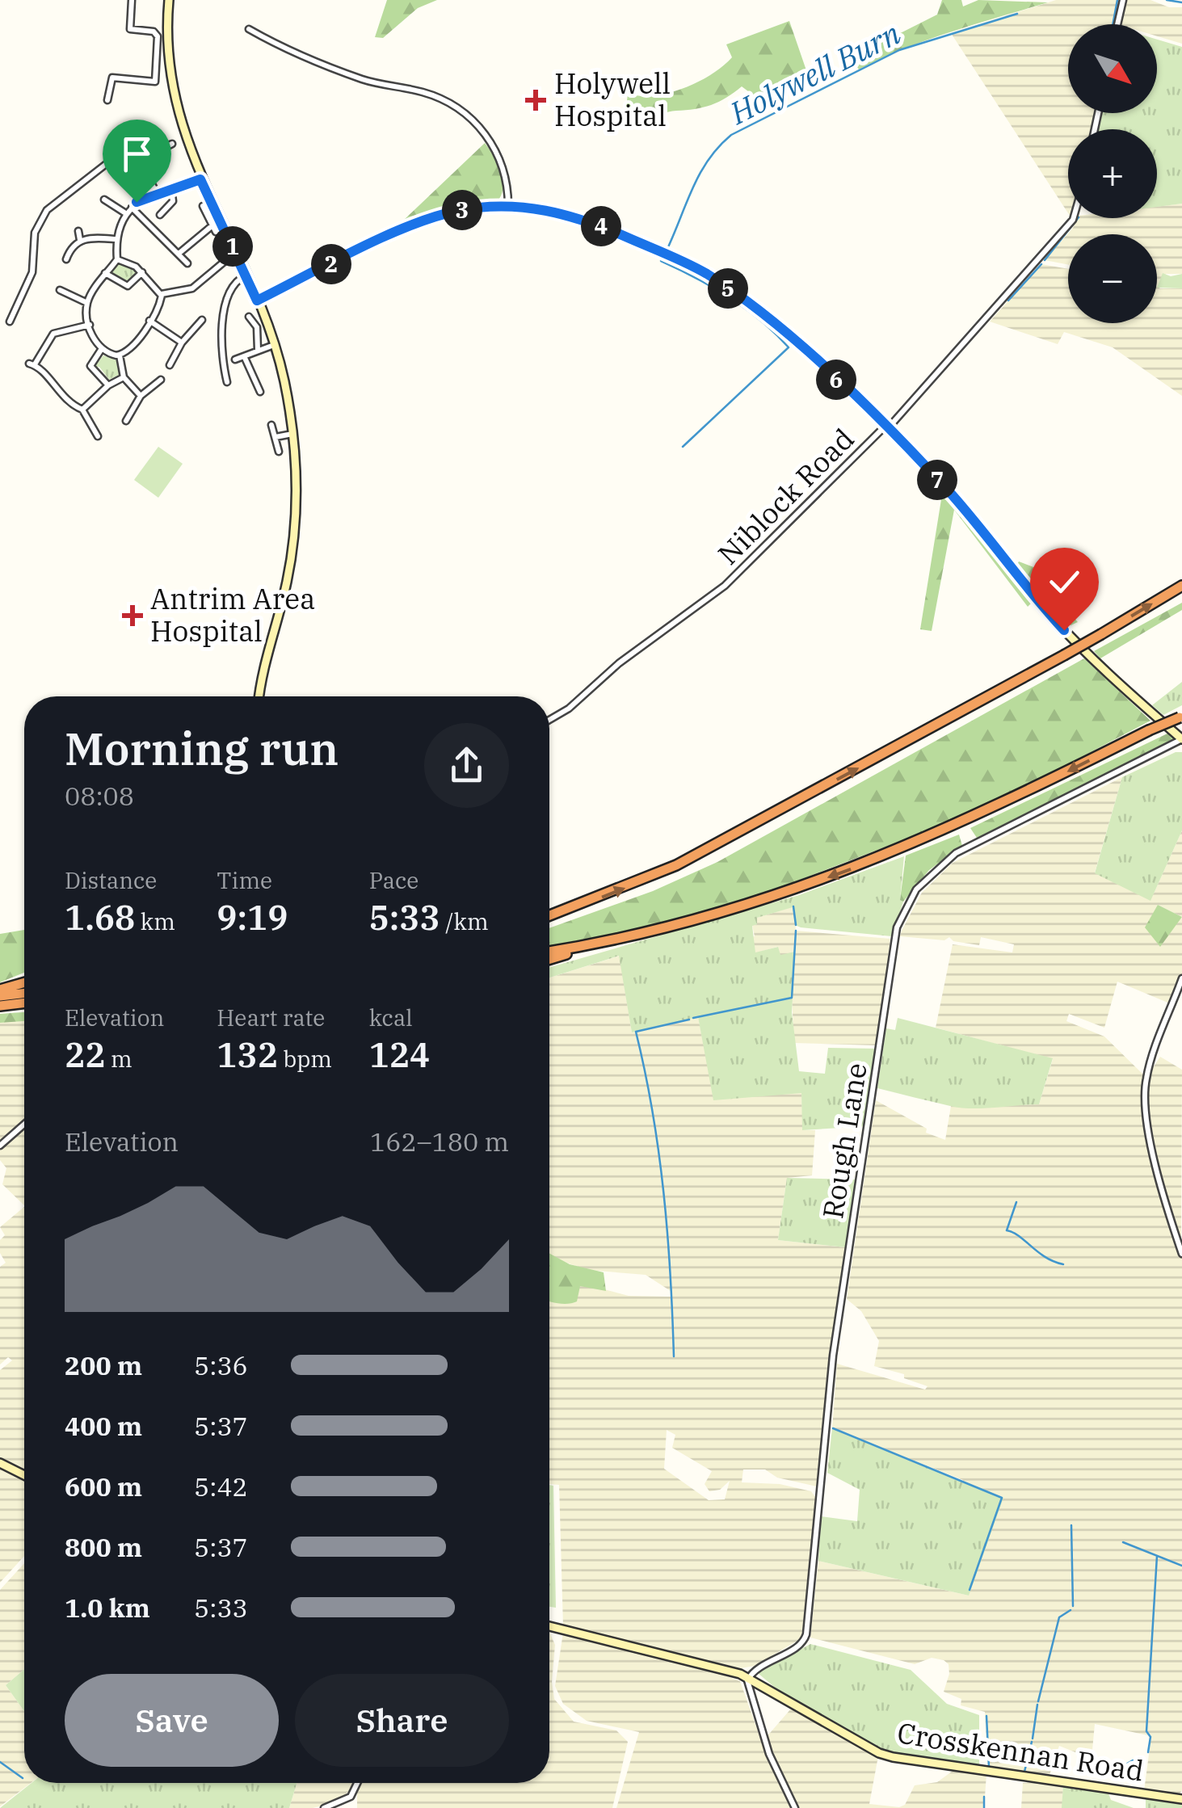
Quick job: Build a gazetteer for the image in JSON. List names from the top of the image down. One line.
{"streets":{"street":["Niblock Road","Rough Lane","Crosskennan Road"]},"crossings":[["Rough Lane","Crosskennan Road"]],"water":["Holywell Burn"],"places":{"health":["Holywell Hospital","Antrim Area Hospital"]},"north":"bottom right","page":{"map_buttons":["+","−"],"pins":["3","4","1","2","5","6","7"],"heading":["Morning run","08:08"],"stats":[["Distance","1.68 km"],["Time","9:19"],["Pace","5:33 /km"],["Elevation","22 m"],["Heart rate","132 bpm"],["kcal","124"]],"chart":["Elevation","162–180 m"],"list":[{"name":"200 m","note":"5:36"},{"name":"400 m","note":"5:37"},{"name":"600 m","note":"5:42"},{"name":"800 m","note":"5:37"},{"name":"1.0 km","note":"5:33"}],"buttons":["Save","Share"]}}
